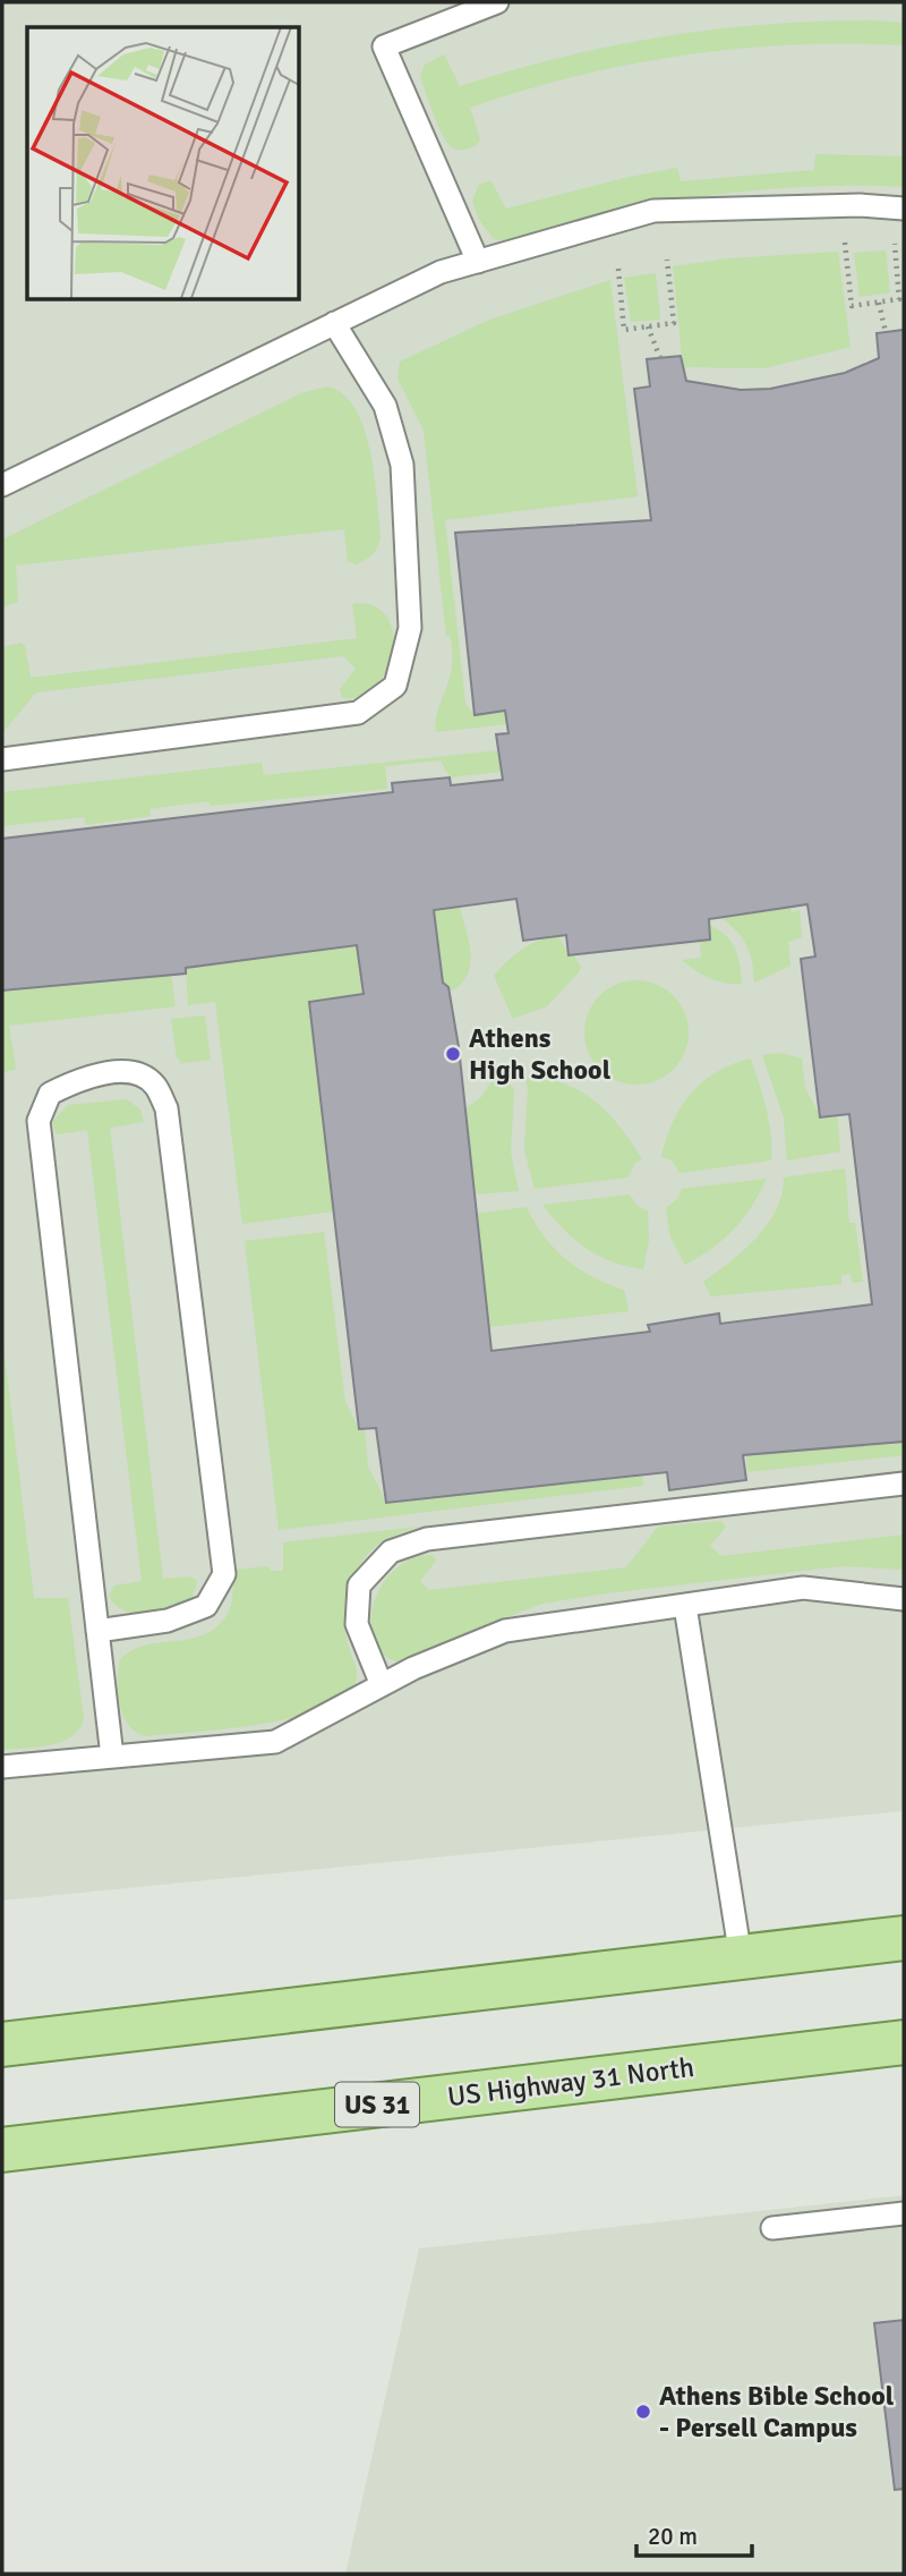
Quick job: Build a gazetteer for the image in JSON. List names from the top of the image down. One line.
{"streets":{"main road":["US Highway 31 North","US 31"]},"places":["Athens High School","Athens Bible School - Persell Campus"],"scale_bar":"20 m"}
